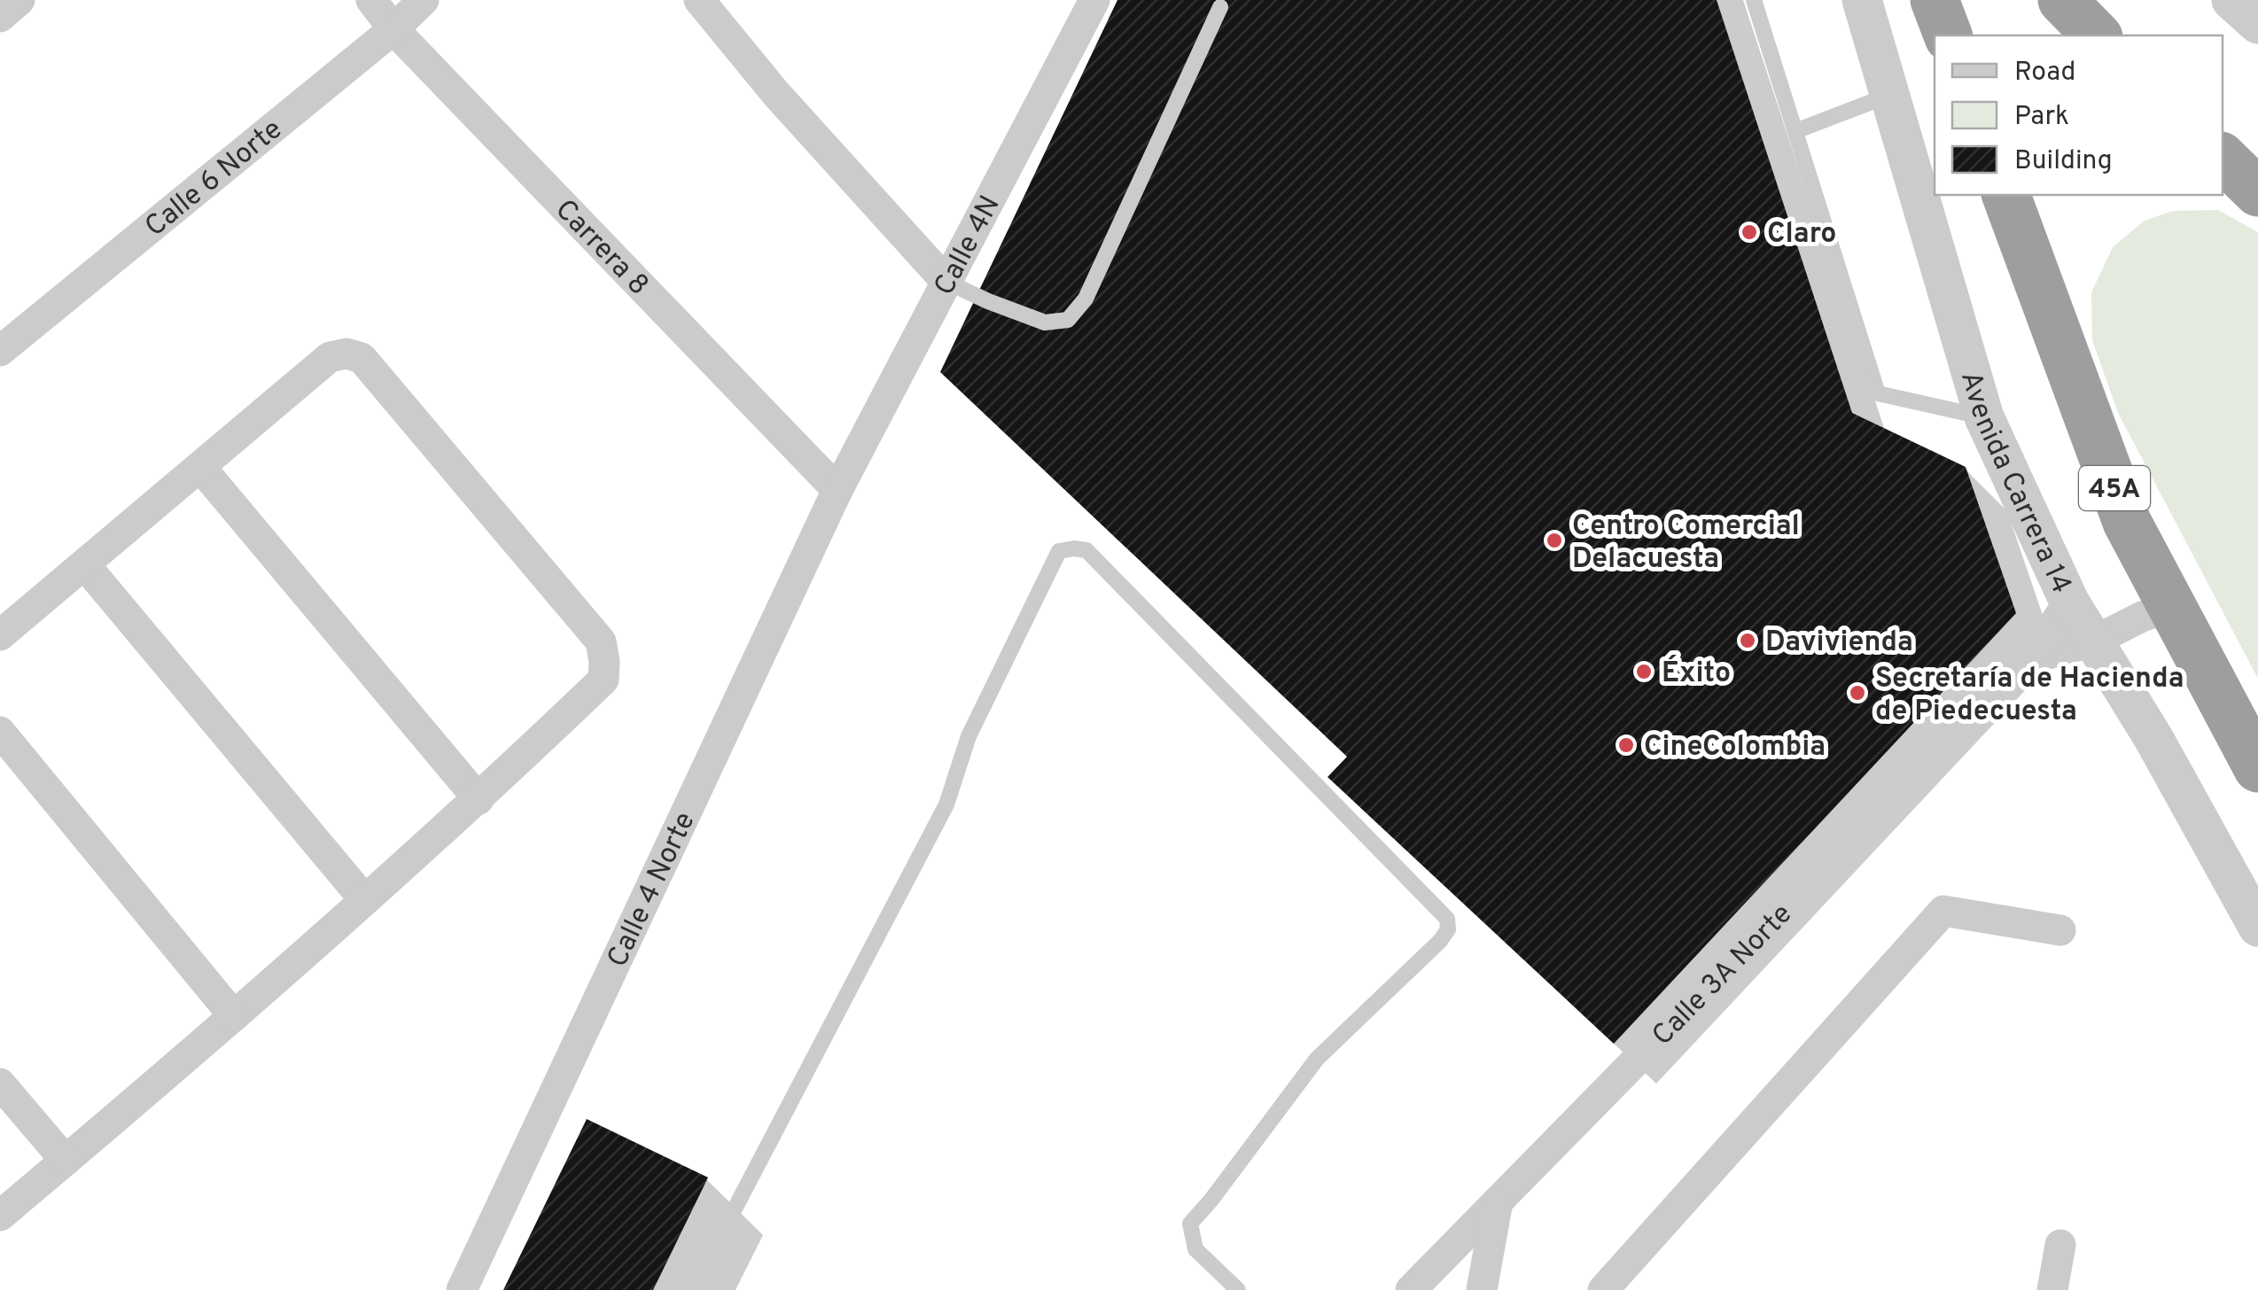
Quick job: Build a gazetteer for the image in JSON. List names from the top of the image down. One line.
{"streets":{"highway":["45A"],"street":["Calle 6 Norte","Calle 4N","Carrera 8","Avenida Carrera 14","Calle 4 Norte","Calle 3A Norte"]},"crossings":[["Calle 6 Norte","Carrera 8"],["Calle 4N","Carrera 8"],["Calle 4N","Calle 4 Norte"],["Carrera 8","Calle 4 Norte"],["Avenida Carrera 14","Calle 3A Norte"]],"places":["Claro","Centro Comercial Delacuesta","Davivienda","Éxito","Secretaría de Hacienda de Piedecuesta","CineColombia"],"legend":["Road","Park","Building"]}
